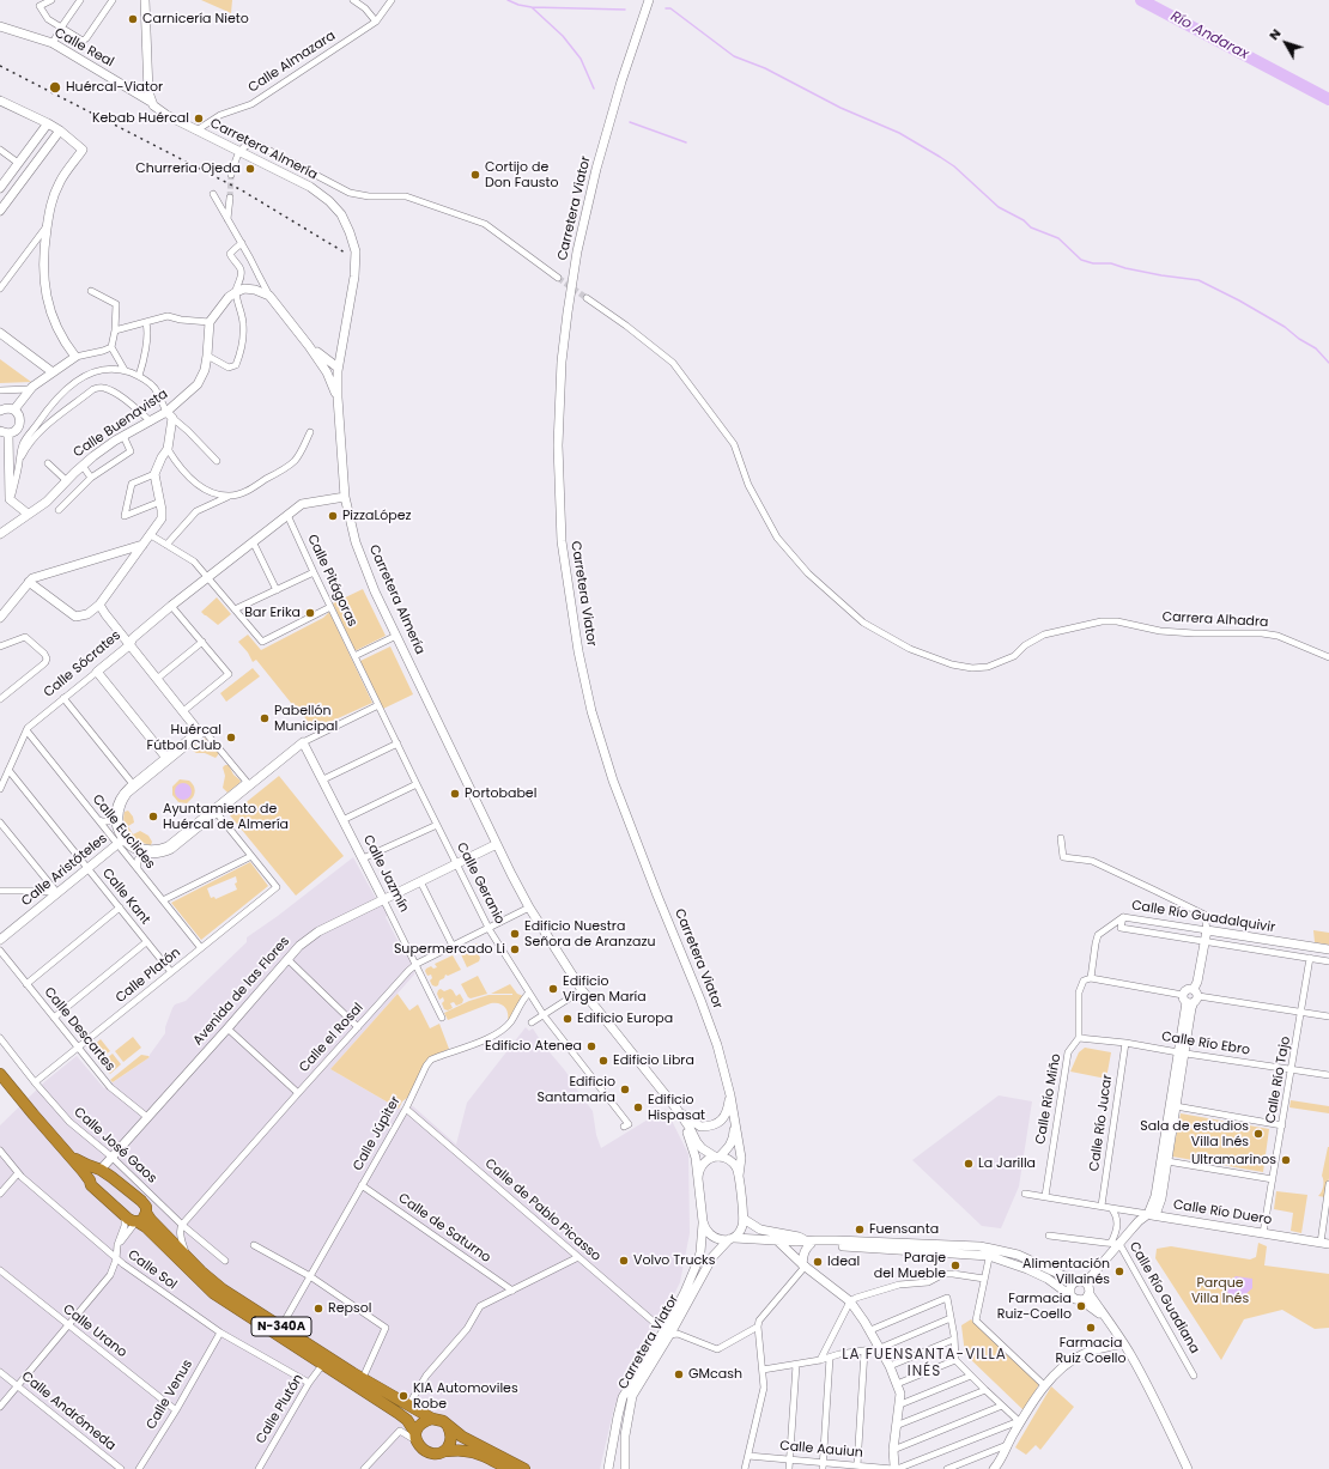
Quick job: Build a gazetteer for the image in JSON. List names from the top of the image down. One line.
{"streets":{"highway":["N-340A"],"street":["Calle Real","Calle Almazara","Carretera Almería","Carretera Viator","Calle Buenavista","Calle Pitágoras","Carrera Alhadra","Calle Sócrates","Calle Euclides","Calle Aristóteles","Calle Jazmín","Calle Geranio","Calle Kant","Calle Río Guadalquivir","Calle Platón","Avenida de las Flores","Calle Descartes","Calle el Rosal","Calle Río Ebro","Calle Río Tajo","Calle Río Miño","Calle Río Jucar","Calle Júpiter","Calle José Gaos","Calle de Pablo Picasso","Calle Río Duero","Calle de Saturno","Calle Sol","Calle Río Guadiana","Calle Urano","Calle Venus","Calle Plutón","Calle Andrómeda","Calle Aauiun"]},"crossings":[["Calle Real","Carretera Almería"],["Calle Almazara","Carretera Almería"],["Carretera Almería","Carretera Viator"],["Carretera Almería","Calle Sócrates"],["Carretera Almería","Avenida de las Flores"],["Carretera Almería","Calle el Rosal"],["Carretera Viator","Calle de Pablo Picasso"],["Calle Pitágoras","Calle Sócrates"],["Calle Pitágoras","Calle Geranio"],["Calle Sócrates","Calle Euclides"],["Calle Sócrates","Calle Kant"],["Calle Euclides","Calle Aristóteles"],["Calle Euclides","Calle Platón"],["Calle Aristóteles","Calle Kant"],["Calle Jazmín","Avenida de las Flores"],["Calle Jazmín","Calle el Rosal"],["Calle Geranio","Avenida de las Flores"],["Calle Geranio","Calle el Rosal"],["Calle Geranio","Calle Júpiter"],["Calle Kant","Calle Platón"],["Calle Río Guadalquivir","Calle Río Tajo"],["Calle Platón","Calle Descartes"],["Calle Platón","Calle José Gaos"],["Avenida de las Flores","Calle Descartes"],["Avenida de las Flores","Calle José Gaos"],["Avenida de las Flores","N-340A"],["Calle el Rosal","Calle José Gaos"],["Calle Río Ebro","Calle Río Tajo"],["Calle Río Ebro","Calle Río Miño"],["Calle Río Ebro","Calle Río Jucar"],["Calle Río Tajo","Calle Río Duero"],["Calle Río Miño","Calle Río Duero"],["Calle Río Jucar","Calle Río Duero"],["Calle Júpiter","Calle de Pablo Picasso"],["Calle Júpiter","Calle de Saturno"],["Calle Júpiter","N-340A"],["Calle Sol","Calle Venus"],["Calle Sol","Calle Plutón"],["N-340A","Calle Plutón"],["Calle Urano","Calle Venus"]],"districts":["LA FUENSANTA-VILLA INÉS"],"water":["Río Andarax"],"parks":["Parque Villa Inés"],"places":["Carnicería Nieto","Huércal-Viator","Kebab Huércal","Churrería Ojeda","Cortijo de Don Fausto","PizzaLópez","Bar Erika","Pabellón Municipal","Huércal Fútbol Club","Portobabel","Ayuntamiento de Huércal de Almería","Edificio Nuestra Señora de Aranzazu","Supermercado Li","Edificio Virgen María","Edificio Europa","Edificio Atenea","Edificio Libra","Edificio Santamaría","Edificio Hispasat","Sala de estudios Villa Inés","Ultramarinos","La Jarilla","Fuensanta","Volvo Trucks","Ideal","Paraje del Mueble","Alimentación Villainés","Farmacia Ruiz-Coello","Repsol","Farmacia Ruiz Coello","GMcash","KIA Automoviles Robe"],"north":"top left"}
